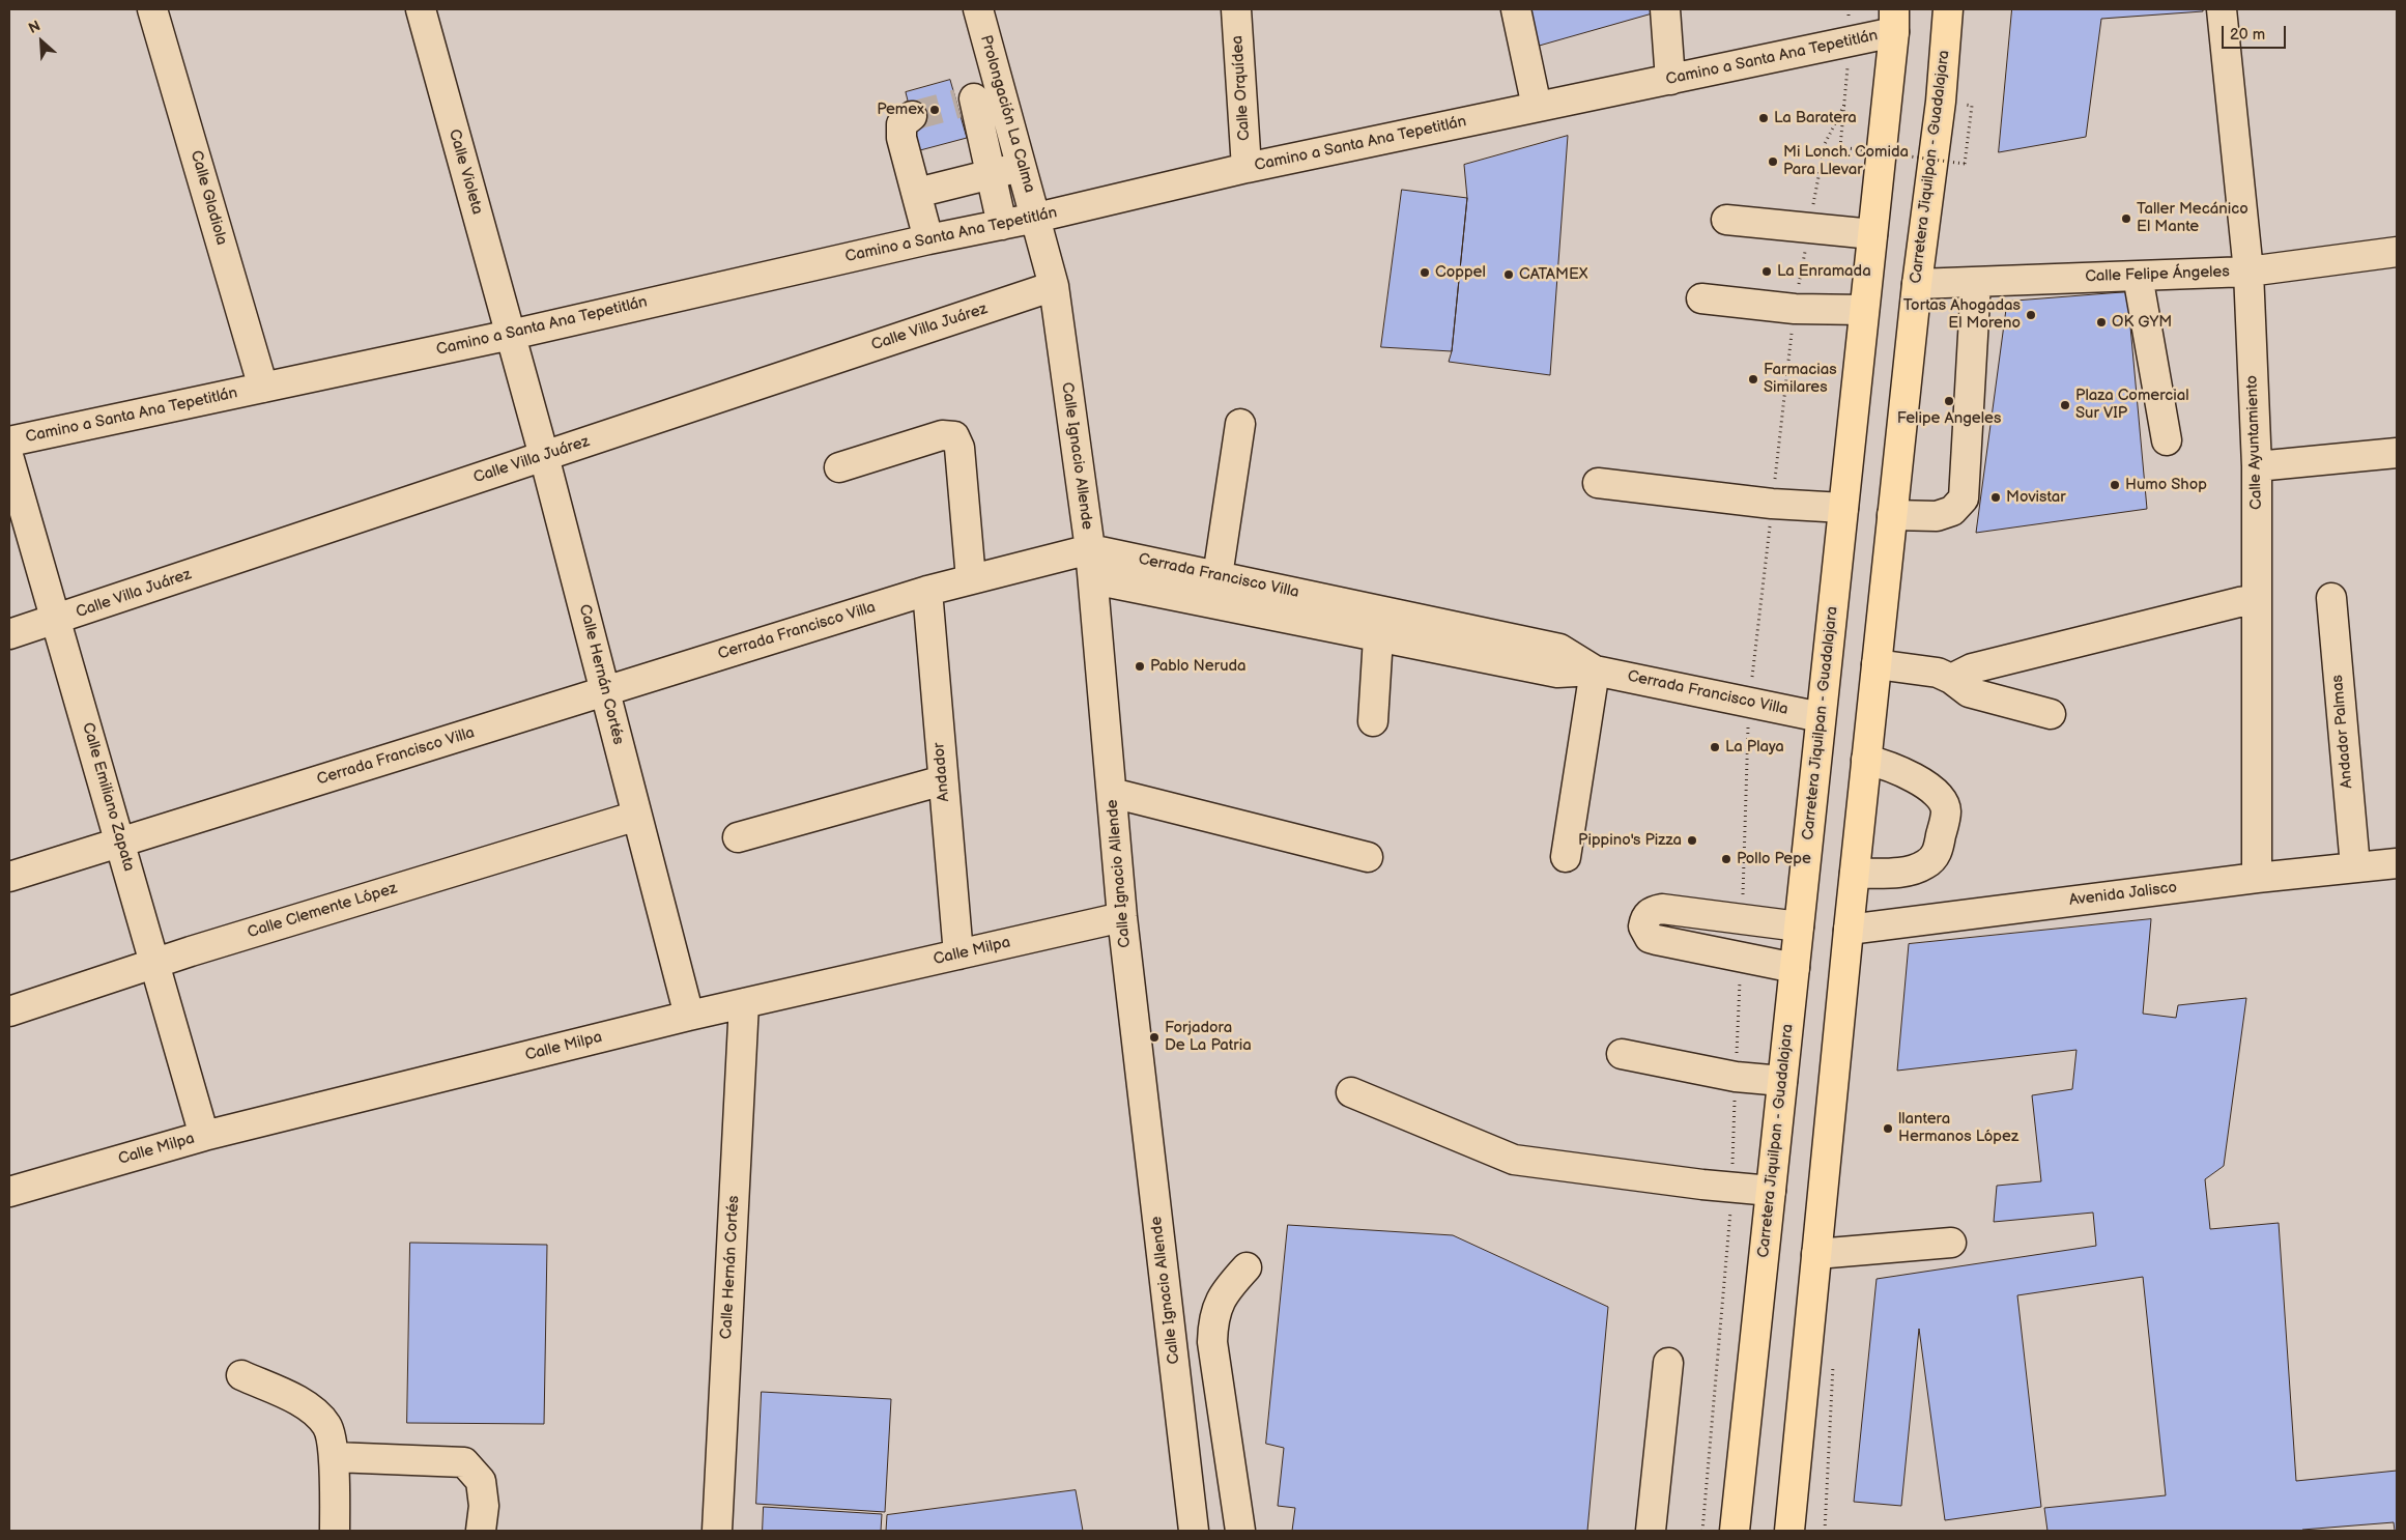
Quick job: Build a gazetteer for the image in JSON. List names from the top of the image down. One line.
{"streets":{"highway":["Carretera Jiquilpan - Guadalajara"],"street":["Camino a Santa Ana Tepetitlán","Calle Orquídea","Prolongación La Calma","Calle Violeta","Calle Gladiola","Calle Felipe Ángeles","Calle Villa Juárez","Calle Ayuntamiento","Calle Ignacio Allende","Cerrada Francisco Villa","Calle Hernán Cortés","Andador Palmas","Andador","Calle Emiliano Zapata","Avenida Jalisco","Calle Clemente López","Calle Milpa"]},"crossings":[["Camino a Santa Ana Tepetitlán","Calle Orquídea"],["Camino a Santa Ana Tepetitlán","Prolongación La Calma"],["Camino a Santa Ana Tepetitlán","Carretera Jiquilpan - Guadalajara"],["Camino a Santa Ana Tepetitlán","Calle Violeta"],["Camino a Santa Ana Tepetitlán","Calle Gladiola"],["Camino a Santa Ana Tepetitlán","Calle Ignacio Allende"],["Camino a Santa Ana Tepetitlán","Calle Hernán Cortés"],["Prolongación La Calma","Calle Ignacio Allende"],["Carretera Jiquilpan - Guadalajara","Calle Felipe Ángeles"],["Carretera Jiquilpan - Guadalajara","Cerrada Francisco Villa"],["Carretera Jiquilpan - Guadalajara","Avenida Jalisco"],["Calle Violeta","Calle Hernán Cortés"],["Calle Felipe Ángeles","Calle Ayuntamiento"],["Calle Villa Juárez","Calle Ignacio Allende"],["Calle Villa Juárez","Calle Hernán Cortés"],["Calle Villa Juárez","Calle Emiliano Zapata"],["Calle Ayuntamiento","Avenida Jalisco"],["Calle Ignacio Allende","Cerrada Francisco Villa"],["Calle Ignacio Allende","Calle Milpa"],["Cerrada Francisco Villa","Calle Hernán Cortés"],["Cerrada Francisco Villa","Andador"],["Cerrada Francisco Villa","Calle Emiliano Zapata"],["Calle Hernán Cortés","Calle Clemente López"],["Calle Hernán Cortés","Calle Milpa"],["Andador Palmas","Avenida Jalisco"],["Andador","Calle Milpa"],["Calle Emiliano Zapata","Calle Clemente López"],["Calle Emiliano Zapata","Calle Milpa"]],"places":["Pemex","La Baratera","Mi Lonch. Comida Para Llevar","Taller Mecánico El Mante","La Enramada","Coppel","CATAMEX","Tortas Ahogadas El Moreno","OK GYM","Farmacias Similares","Felipe Angeles","Plaza Comercial Sur VIP","Humo Shop","Movistar","Pablo Neruda","La Playa","Pippino's Pizza","Pollo Pepe","Forjadora De La Patria","llantera Hermanos López"],"scale_bar":"20 m","north":"top left"}
